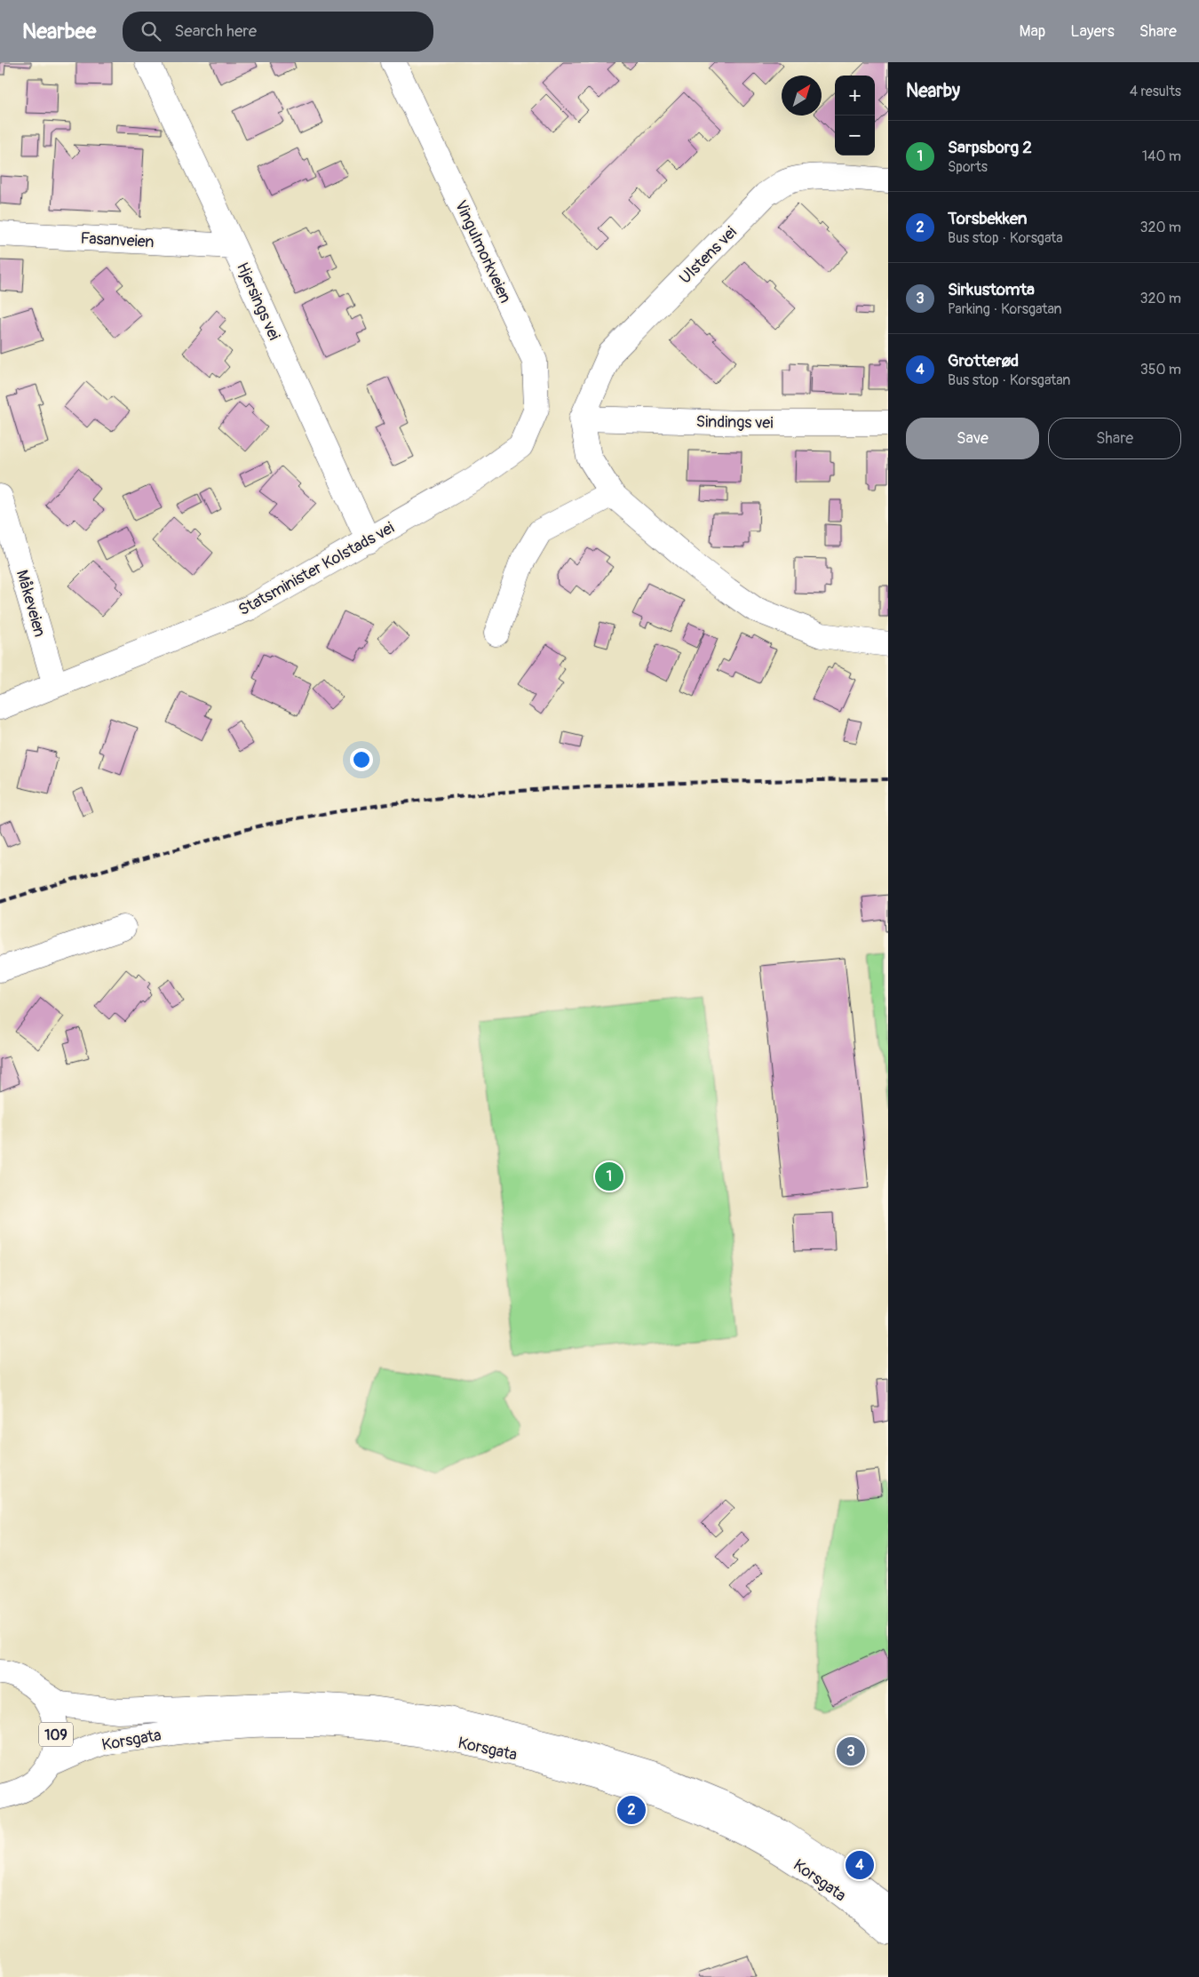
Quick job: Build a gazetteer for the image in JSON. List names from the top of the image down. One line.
{"streets":{"street":["Fasanveien","Vingulmorkveien","Ulstens vei","Hjersings vei","Sindings vei","Statsminister Kolstads vei","Måkeveien","109","Korsgata"]},"crossings":[["Fasanveien","Hjersings vei"],["Vingulmorkveien","Statsminister Kolstads vei"],["Ulstens vei","Sindings vei"],["Hjersings vei","Statsminister Kolstads vei"],["Statsminister Kolstads vei","Måkeveien"],["109","Korsgata"]],"north":"top right","page":{"header":"Nearbee","search":"Search here","nav":["Map","Layers","Share"],"heading":["Nearby","4 results"],"map_buttons":["+","−"],"list":[{"mark":"1","name":"Sarpsborg 2","note":"Sports","value":"140 m"},{"mark":"2","name":"Torsbekken","note":"Bus stop · Korsgata","value":"320 m"},{"mark":"3","name":"Sirkustomta","note":"Parking · Korsgatan","value":"320 m"},{"mark":"4","name":"Grotterød","note":"Bus stop · Korsgatan","value":"350 m"}],"buttons":["Save","Share"],"pins":["1","3","2","4"]}}
